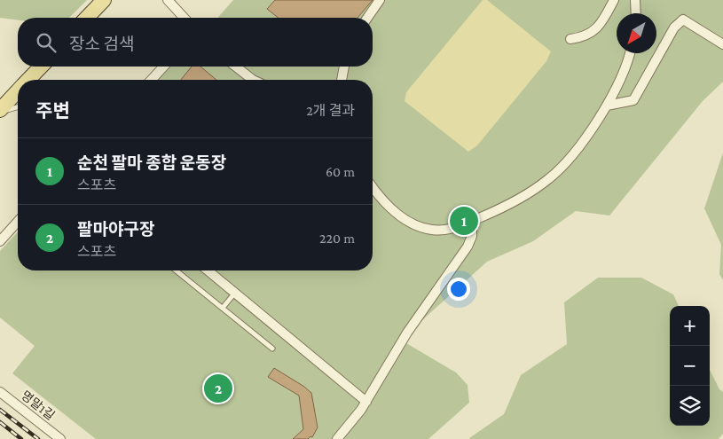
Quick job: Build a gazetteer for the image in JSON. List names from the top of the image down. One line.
{"streets":{"street":["명말1길"]},"north":"bottom left","page":{"search":"장소 검색","heading":["주변","2개 결과"],"list":[{"mark":"1","name":"순천 팔마 종합 운동장","note":"스포츠","value":"60 m"},{"mark":"2","name":"팔마야구장","note":"스포츠","value":"220 m"}],"pins":["1","2"],"map_buttons":["+","−"]}}
